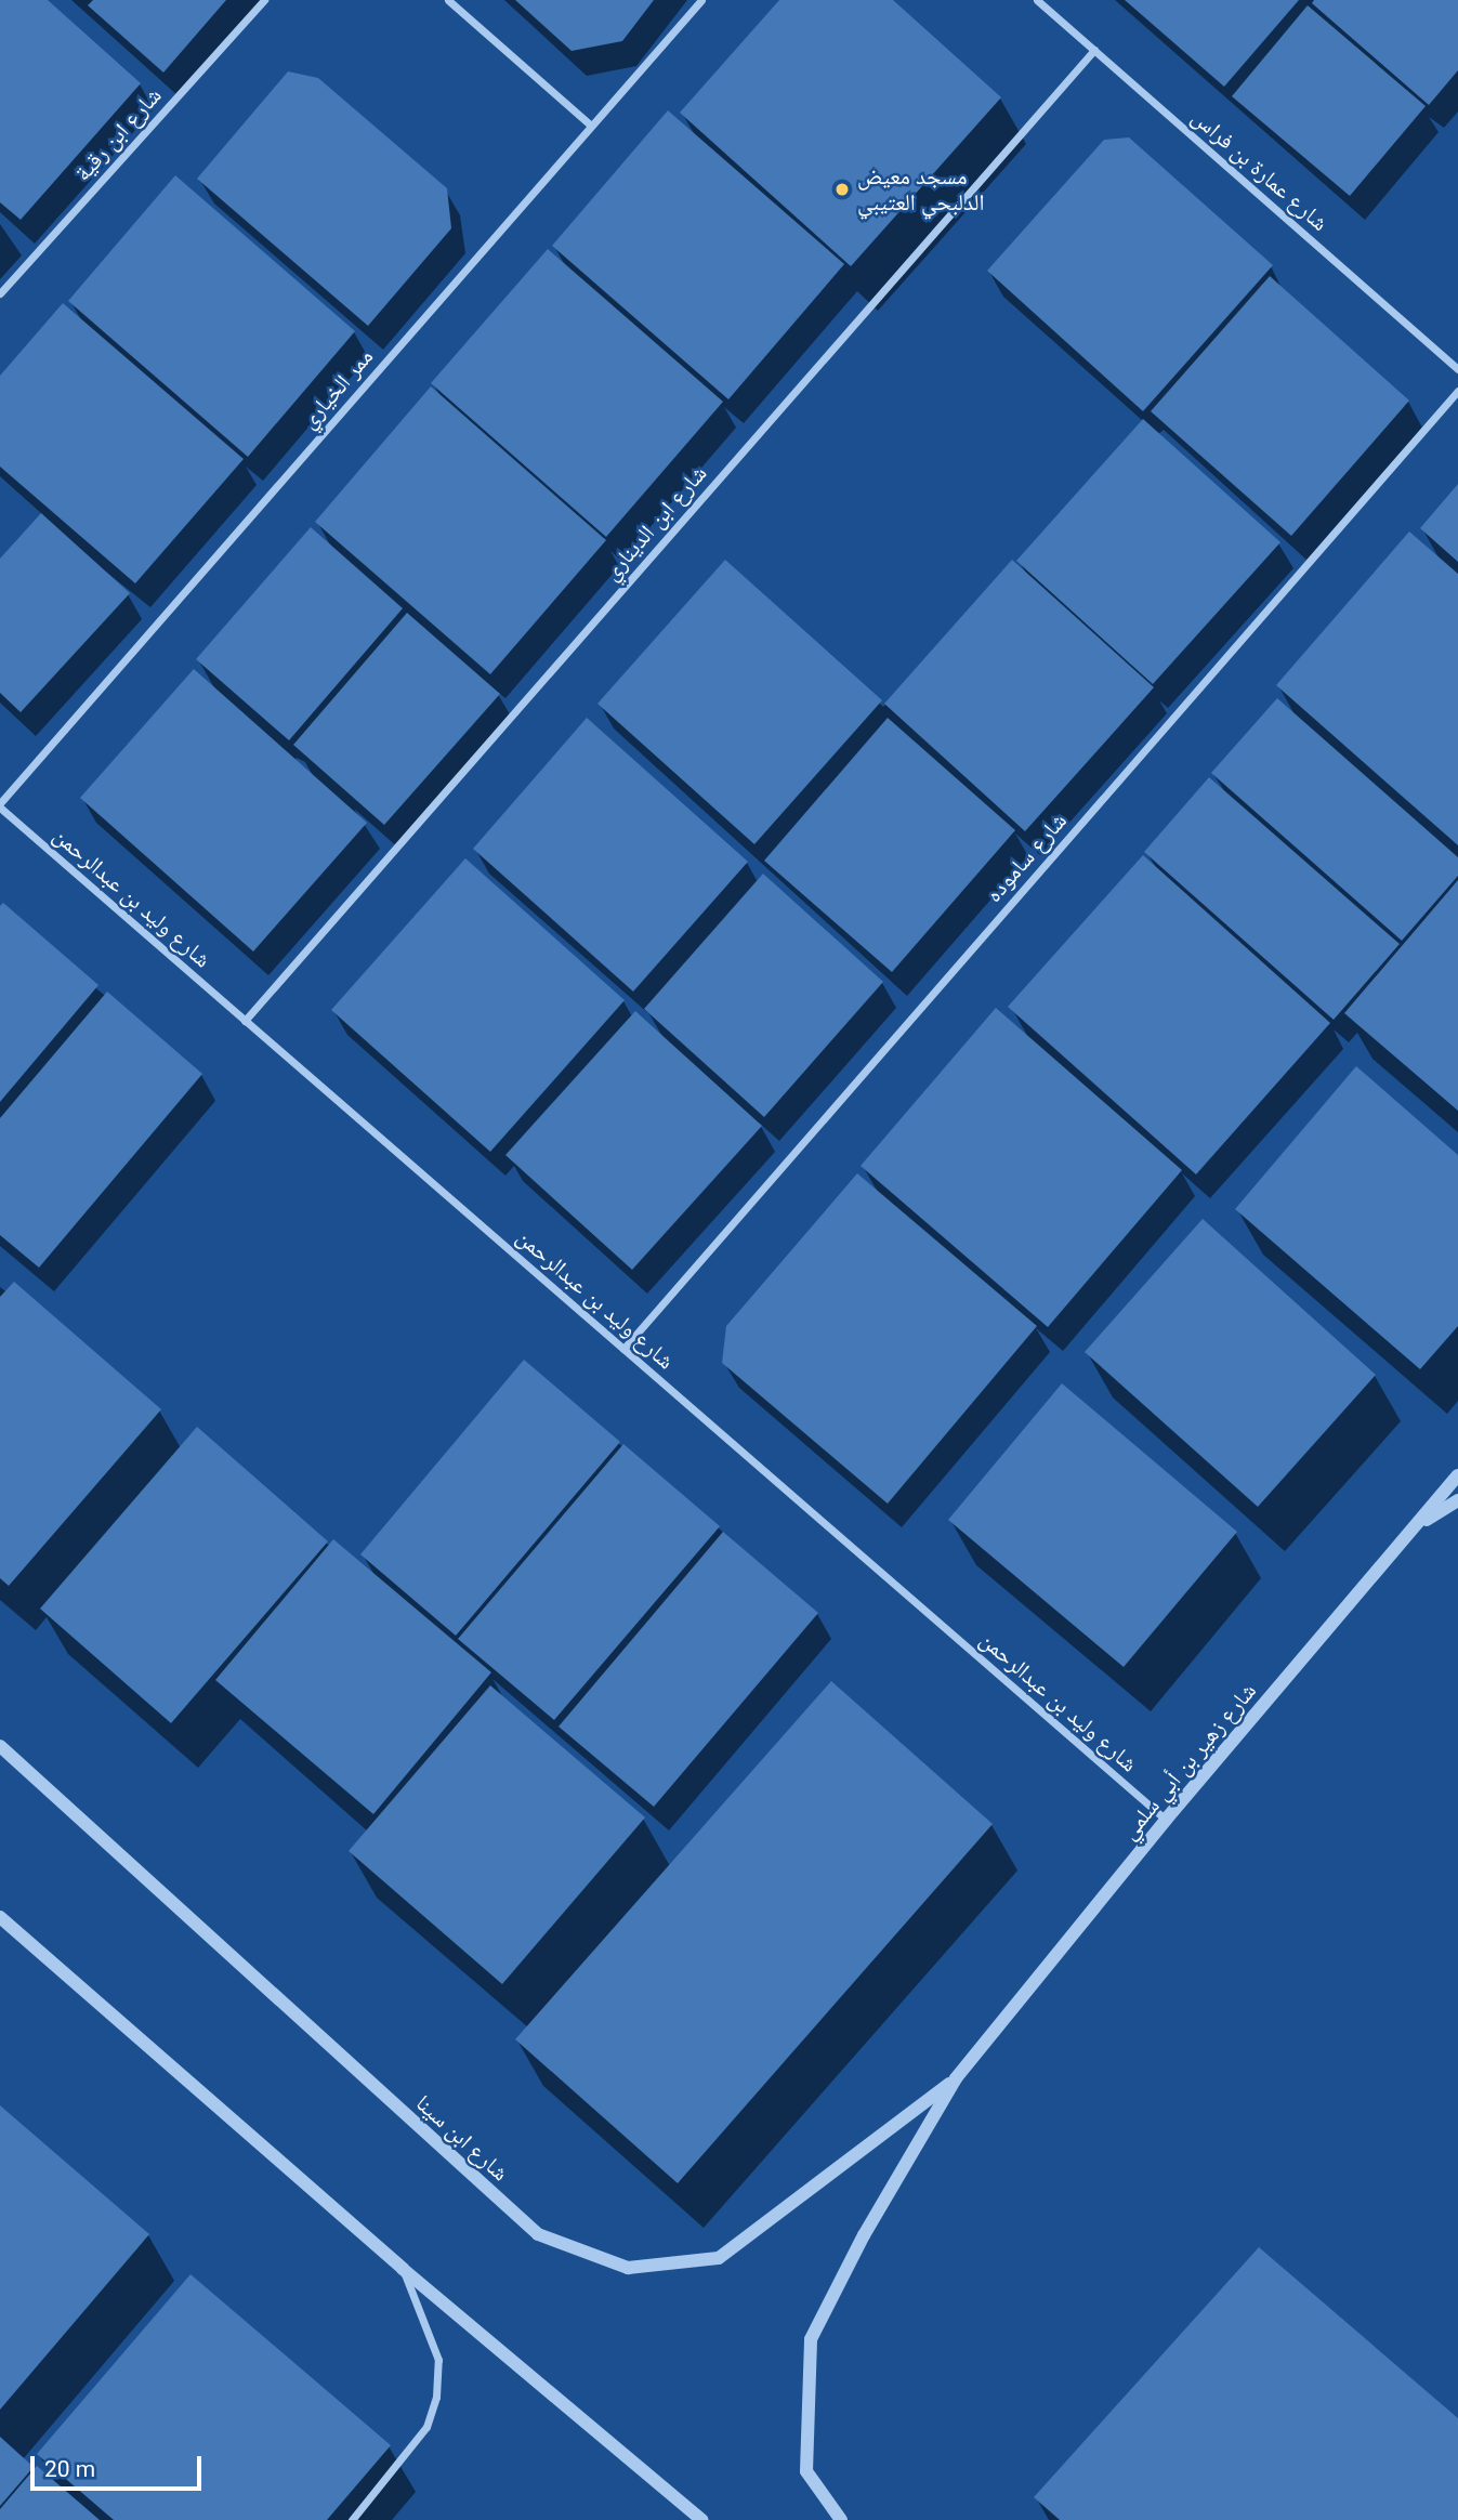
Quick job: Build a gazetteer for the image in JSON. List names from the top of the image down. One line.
{"streets":{"street":["شارع ابن رقية","شارع عمارة بن فراس","ممر الخياري","شارع ابن الديناري","شارع ساموده","شارع وليد بن عبدالرحمن","شارع زهير بن أبي سلمي","شارع ابن سينا"]},"crossings":[["شارع عمارة بن فراس","شارع ابن الديناري"],["ممر الخياري","شارع وليد بن عبدالرحمن"],["شارع ابن الديناري","شارع وليد بن عبدالرحمن"],["شارع ساموده","شارع وليد بن عبدالرحمن"],["شارع وليد بن عبدالرحمن","شارع زهير بن أبي سلمي"],["شارع زهير بن أبي سلمي","شارع ابن سينا"]],"places":["مسجد معيض الدلبحي العتيبي"],"scale_bar":"20 m"}
